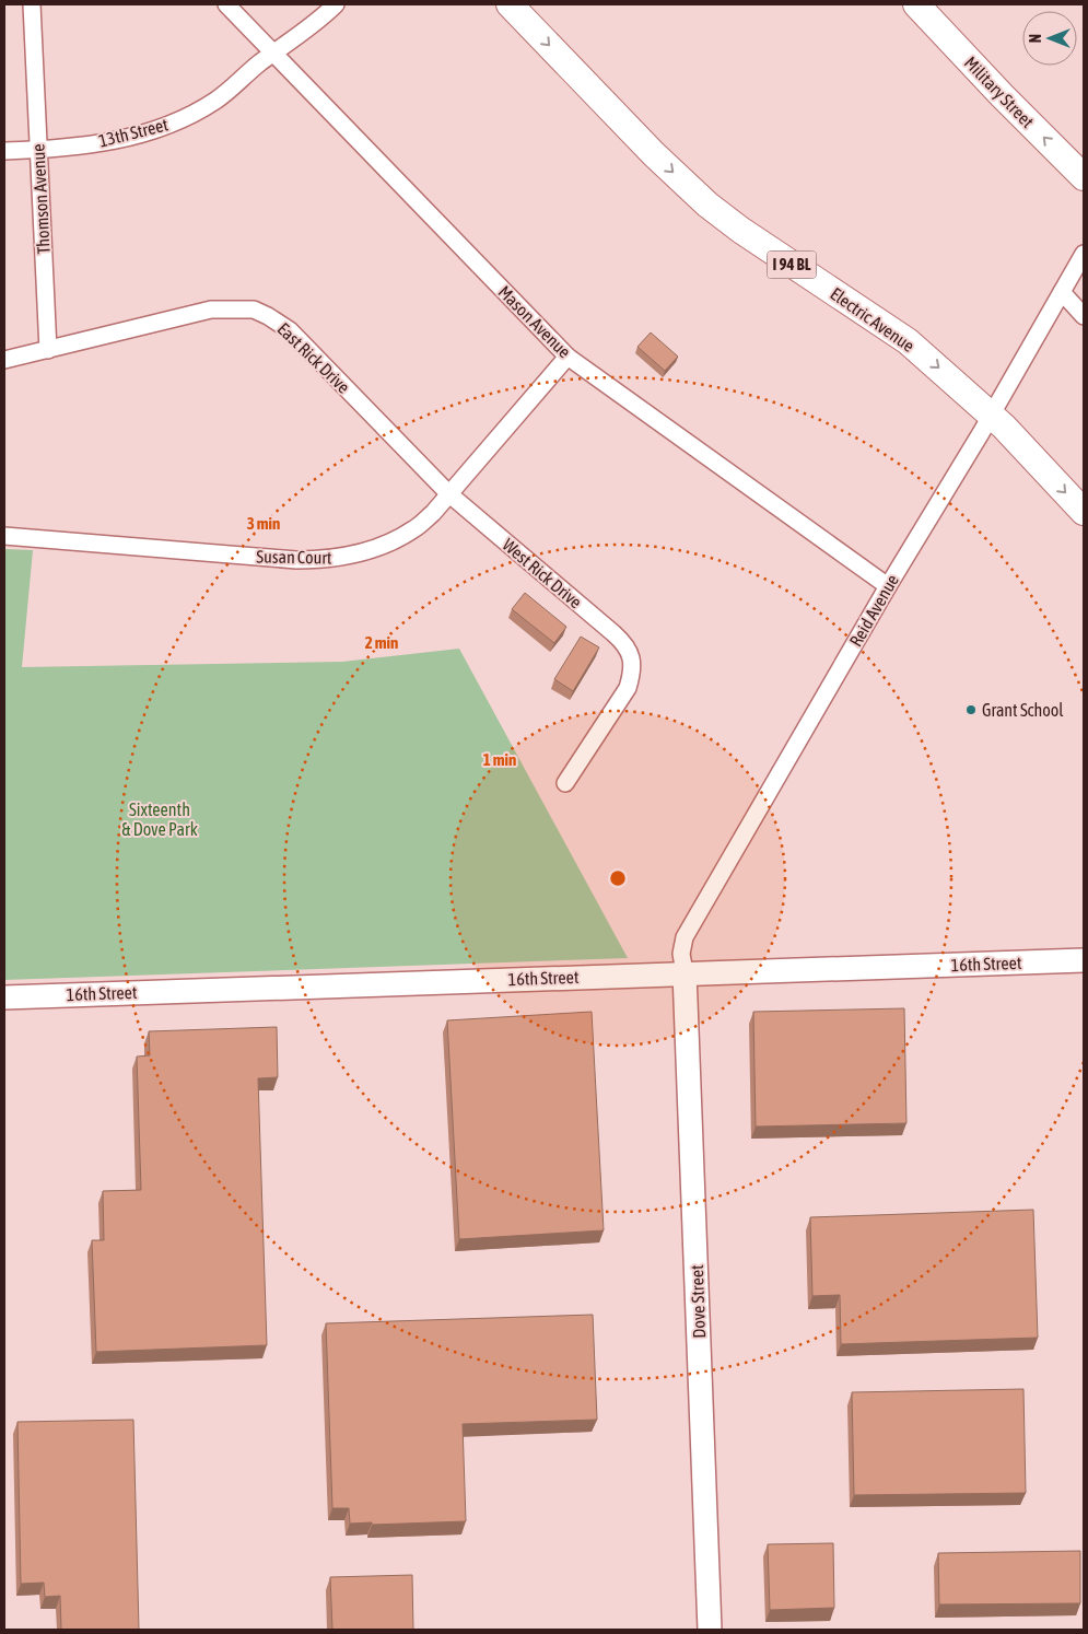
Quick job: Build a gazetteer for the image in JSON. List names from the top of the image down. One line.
{"streets":{"main road":["Military Street","I 94 BL","Electric Avenue"],"street":["13th Street","Thomson Avenue","Mason Avenue","East Rick Drive","Susan Court","West Rick Drive","Reid Avenue","16th Street","Dove Street"]},"crossings":[["13th Street","Thomson Avenue"],["13th Street","Mason Avenue"],["Thomson Avenue","East Rick Drive"],["Electric Avenue","Reid Avenue"],["Mason Avenue","Susan Court"],["Mason Avenue","Reid Avenue"],["East Rick Drive","Susan Court"],["East Rick Drive","West Rick Drive"],["Susan Court","West Rick Drive"],["Reid Avenue","16th Street"],["Reid Avenue","Dove Street"],["16th Street","Dove Street"]],"one_way":["Military Street","Electric Avenue"],"parks":["Sixteenth & Dove Park"],"places":["Grant School"],"north":"left","rings":["3 min","2 min","1 min"]}
